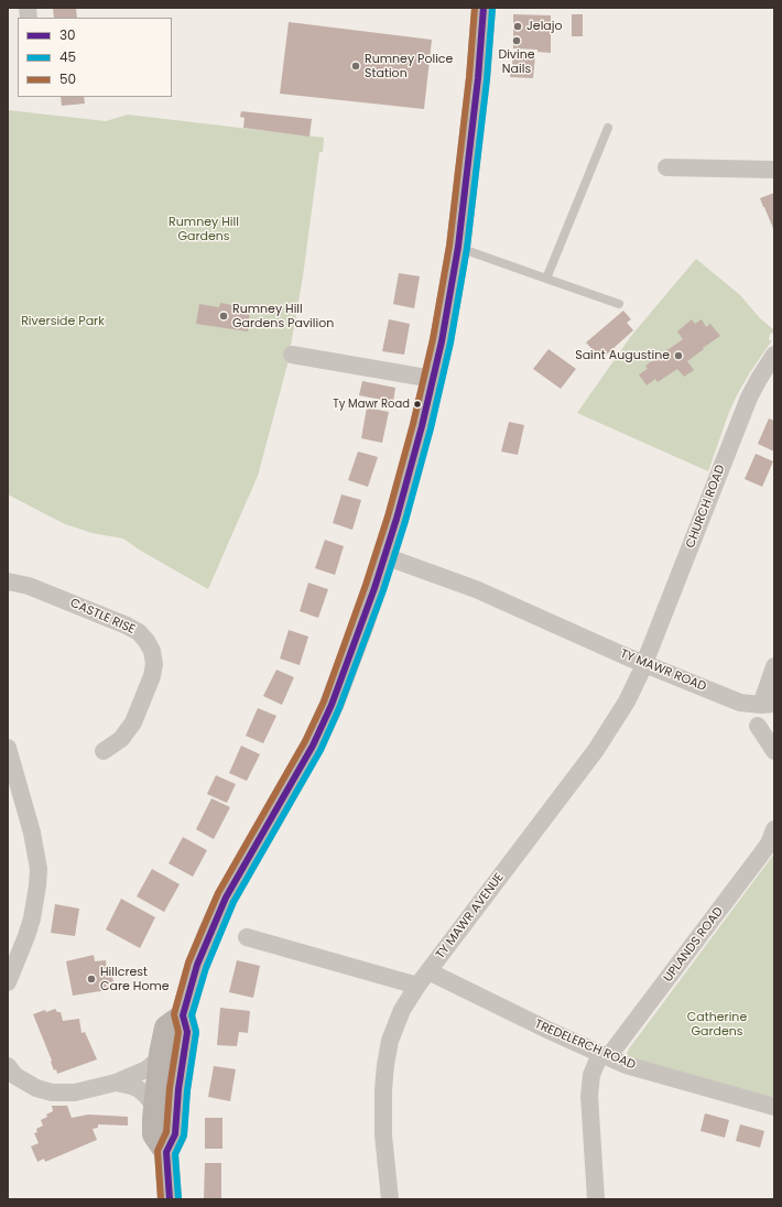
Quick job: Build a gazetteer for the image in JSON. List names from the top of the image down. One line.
{"streets":{"street":["CHURCH ROAD","CASTLE RISE","TY MAWR ROAD","TY MAWR AVENUE","UPLANDS ROAD","TREDELERCH ROAD"]},"crossings":[["CHURCH ROAD","TY MAWR ROAD"],["CHURCH ROAD","TY MAWR AVENUE"],["TY MAWR ROAD","TY MAWR AVENUE"],["TY MAWR AVENUE","TREDELERCH ROAD"],["UPLANDS ROAD","TREDELERCH ROAD"]],"parks":["Rumney Hill Gardens","Riverside Park","Catherine Gardens"],"places":["Jelajo","Divine Nails","Rumney Police Station","Rumney Hill Gardens Pavilion","Saint Augustine","Ty Mawr Road","Hillcrest Care Home"],"lines":["transit line 30","transit line 50","transit line 45"],"legend":["30","45","50"]}
